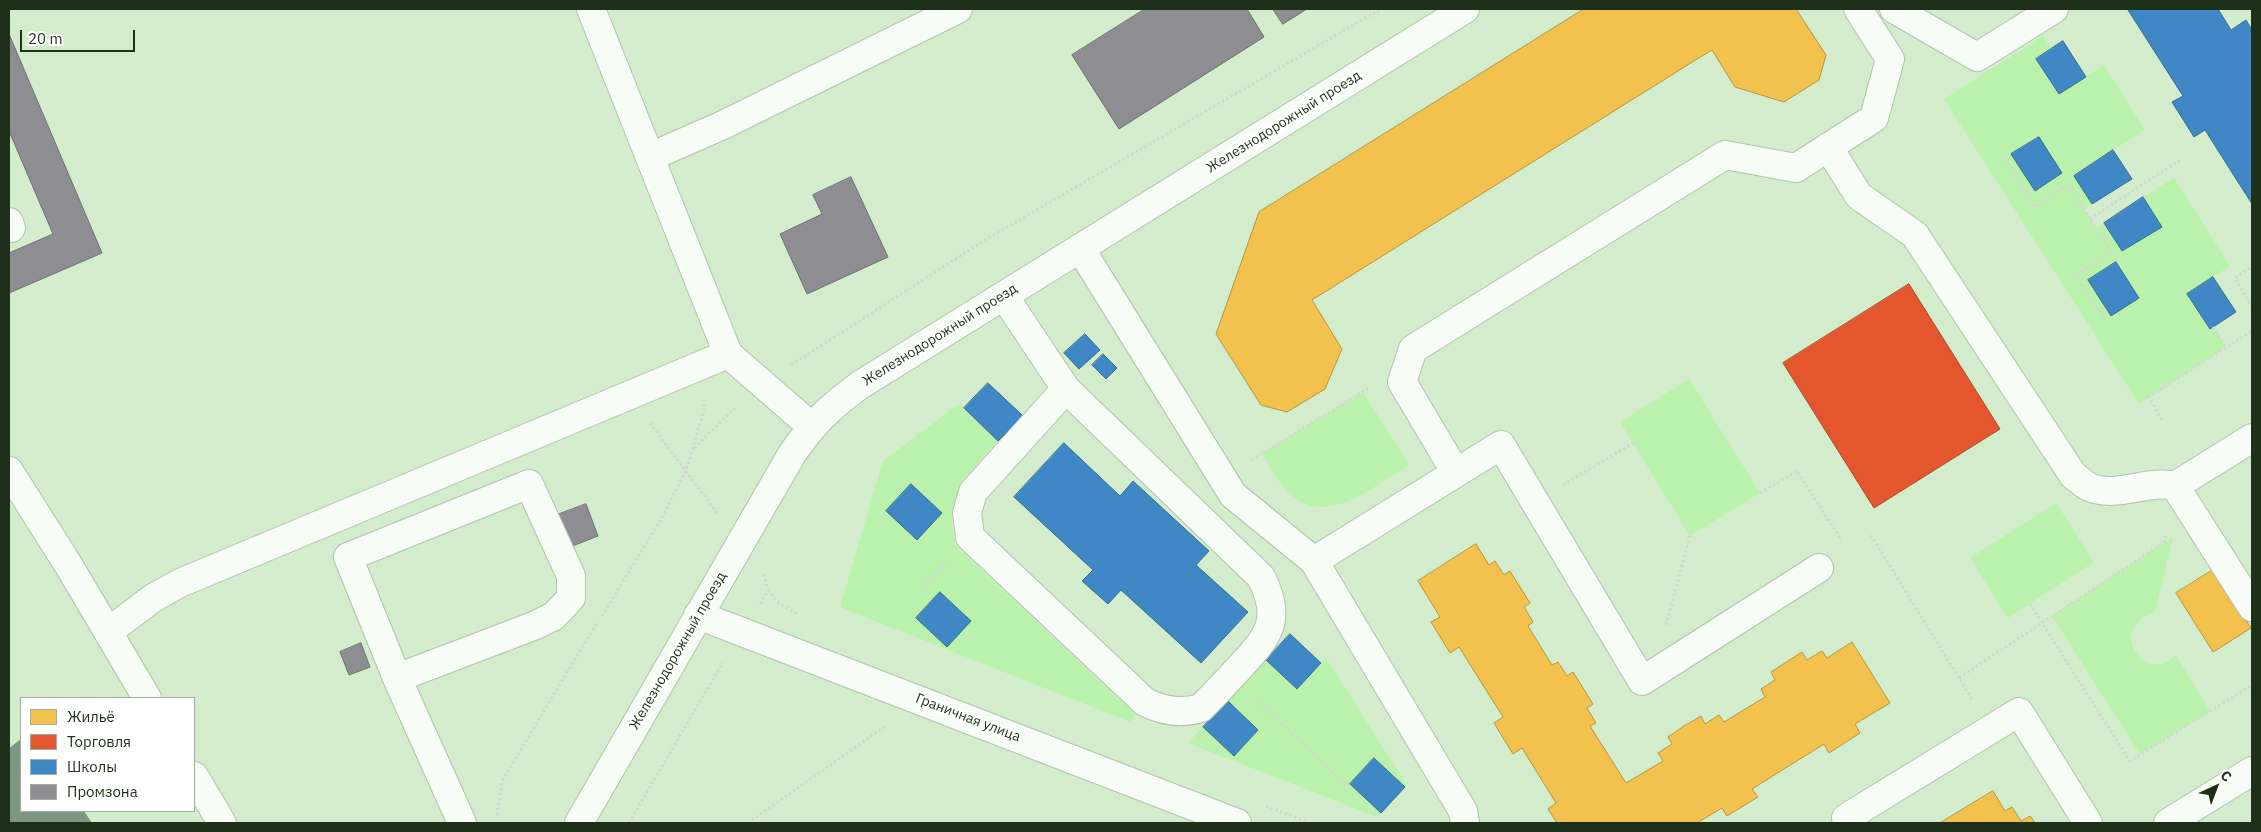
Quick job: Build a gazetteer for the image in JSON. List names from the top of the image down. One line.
{"streets":{"street":["Железнодорожный проезд","Граничная улица"]},"crossings":[["Железнодорожный проезд","Граничная улица"]],"legend":["Жильё","Торговля","Школы","Промзона"],"scale_bar":"20 m","north":"top right"}
